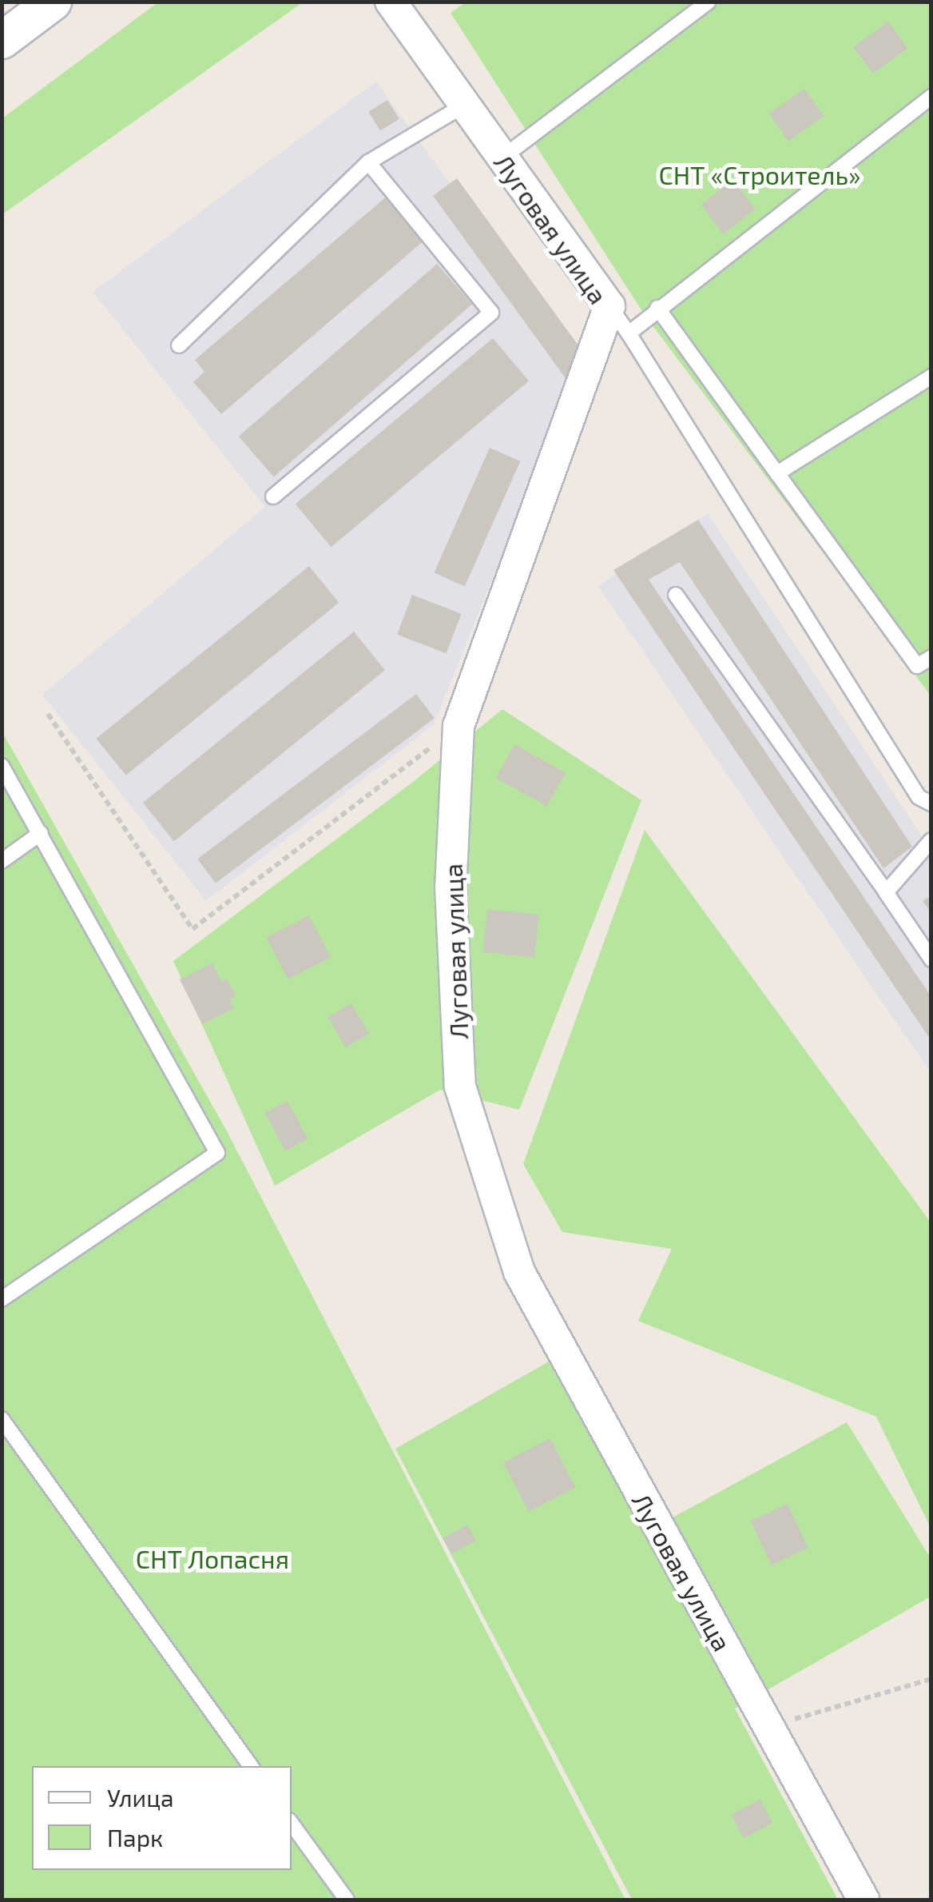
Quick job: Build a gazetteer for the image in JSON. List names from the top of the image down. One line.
{"streets":{"street":["Луговая улица"]},"parks":["СНТ «Строитель»","СНТ Лопасня"],"legend":["Улица","Парк"]}
